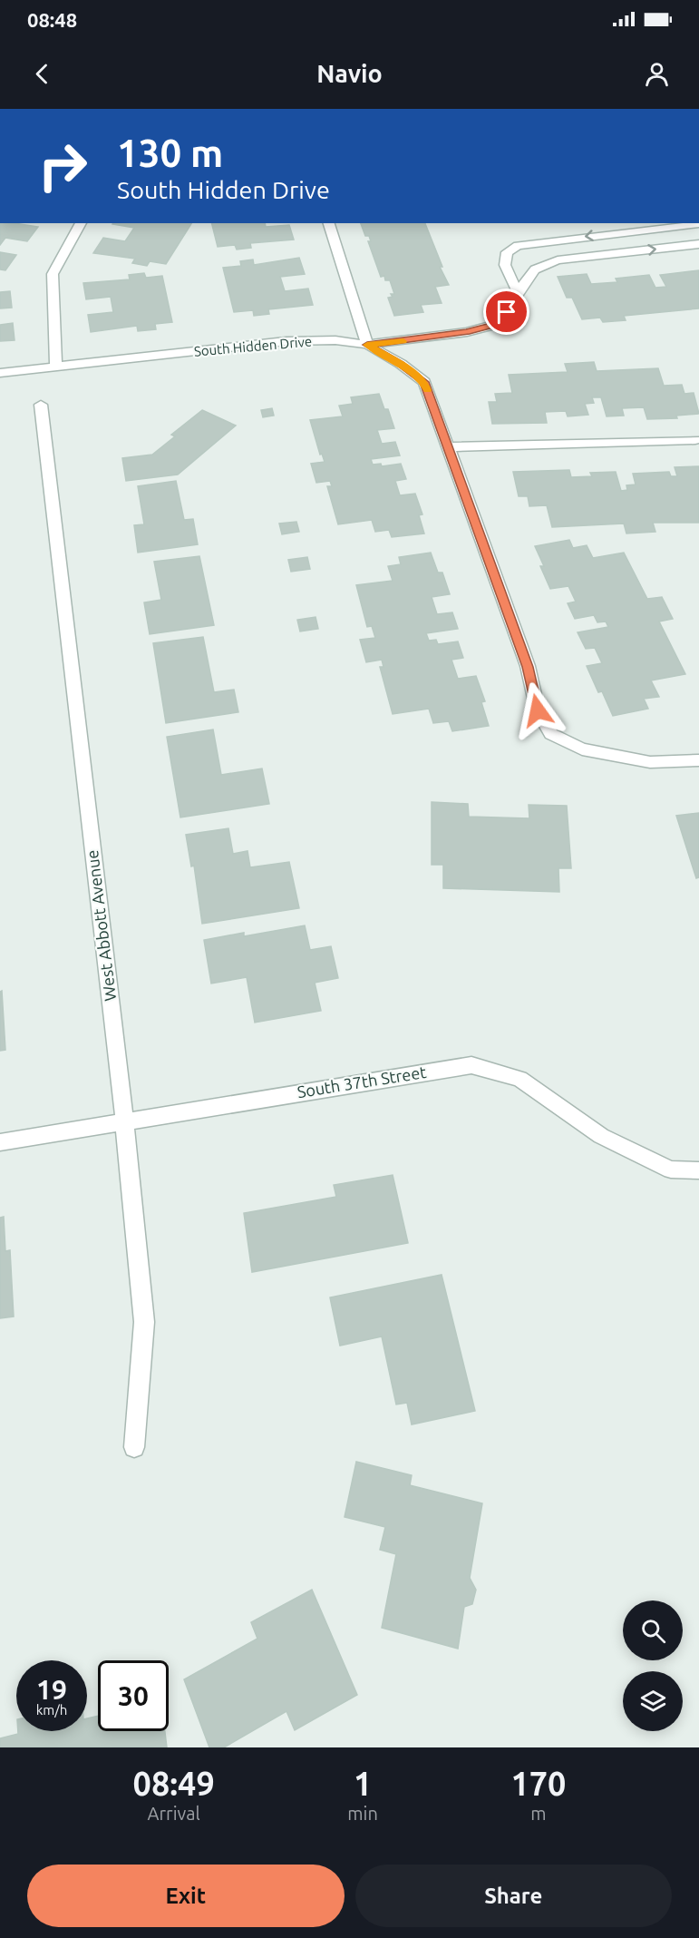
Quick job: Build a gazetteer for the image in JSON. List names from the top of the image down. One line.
{"streets":{"street":["South Hidden Drive","West Abbott Avenue","South 37th Street"]},"crossings":[["West Abbott Avenue","South 37th Street"]],"page":{"status":"08:48","header":"Navio","turn":["130 m","South Hidden Drive"],"speed":"19 km/h","limit":"30","eta":["08:49","Arrival","1","min","170","m"],"buttons":["Exit","Share"]}}
